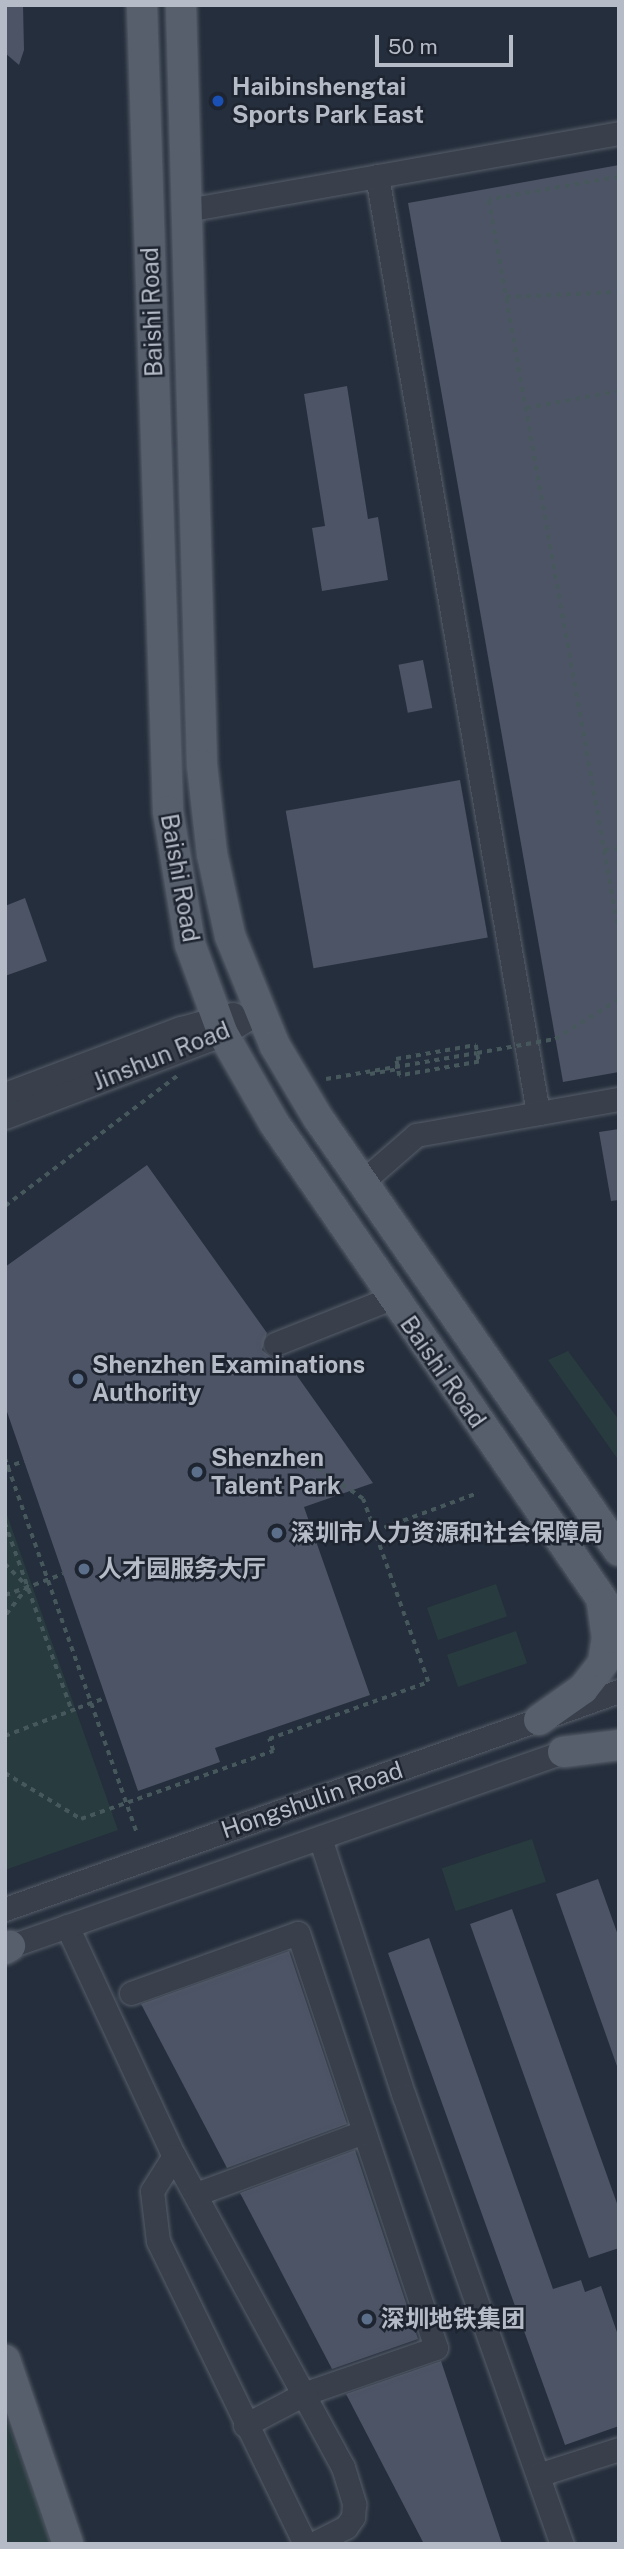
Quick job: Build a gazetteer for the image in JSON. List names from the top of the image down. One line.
{"streets":{"main road":["Baishi Road"],"street":["Jinshun Road","Hongshulin Road"]},"crossings":[["Baishi Road","Jinshun Road"]],"places":["Haibinshengtai Sports Park East","Shenzhen Examinations Authority","Shenzhen Talent Park","深圳市人力资源和社会保障局","人才园服务大厅","深圳地铁集团"],"scale_bar":"50 m"}
